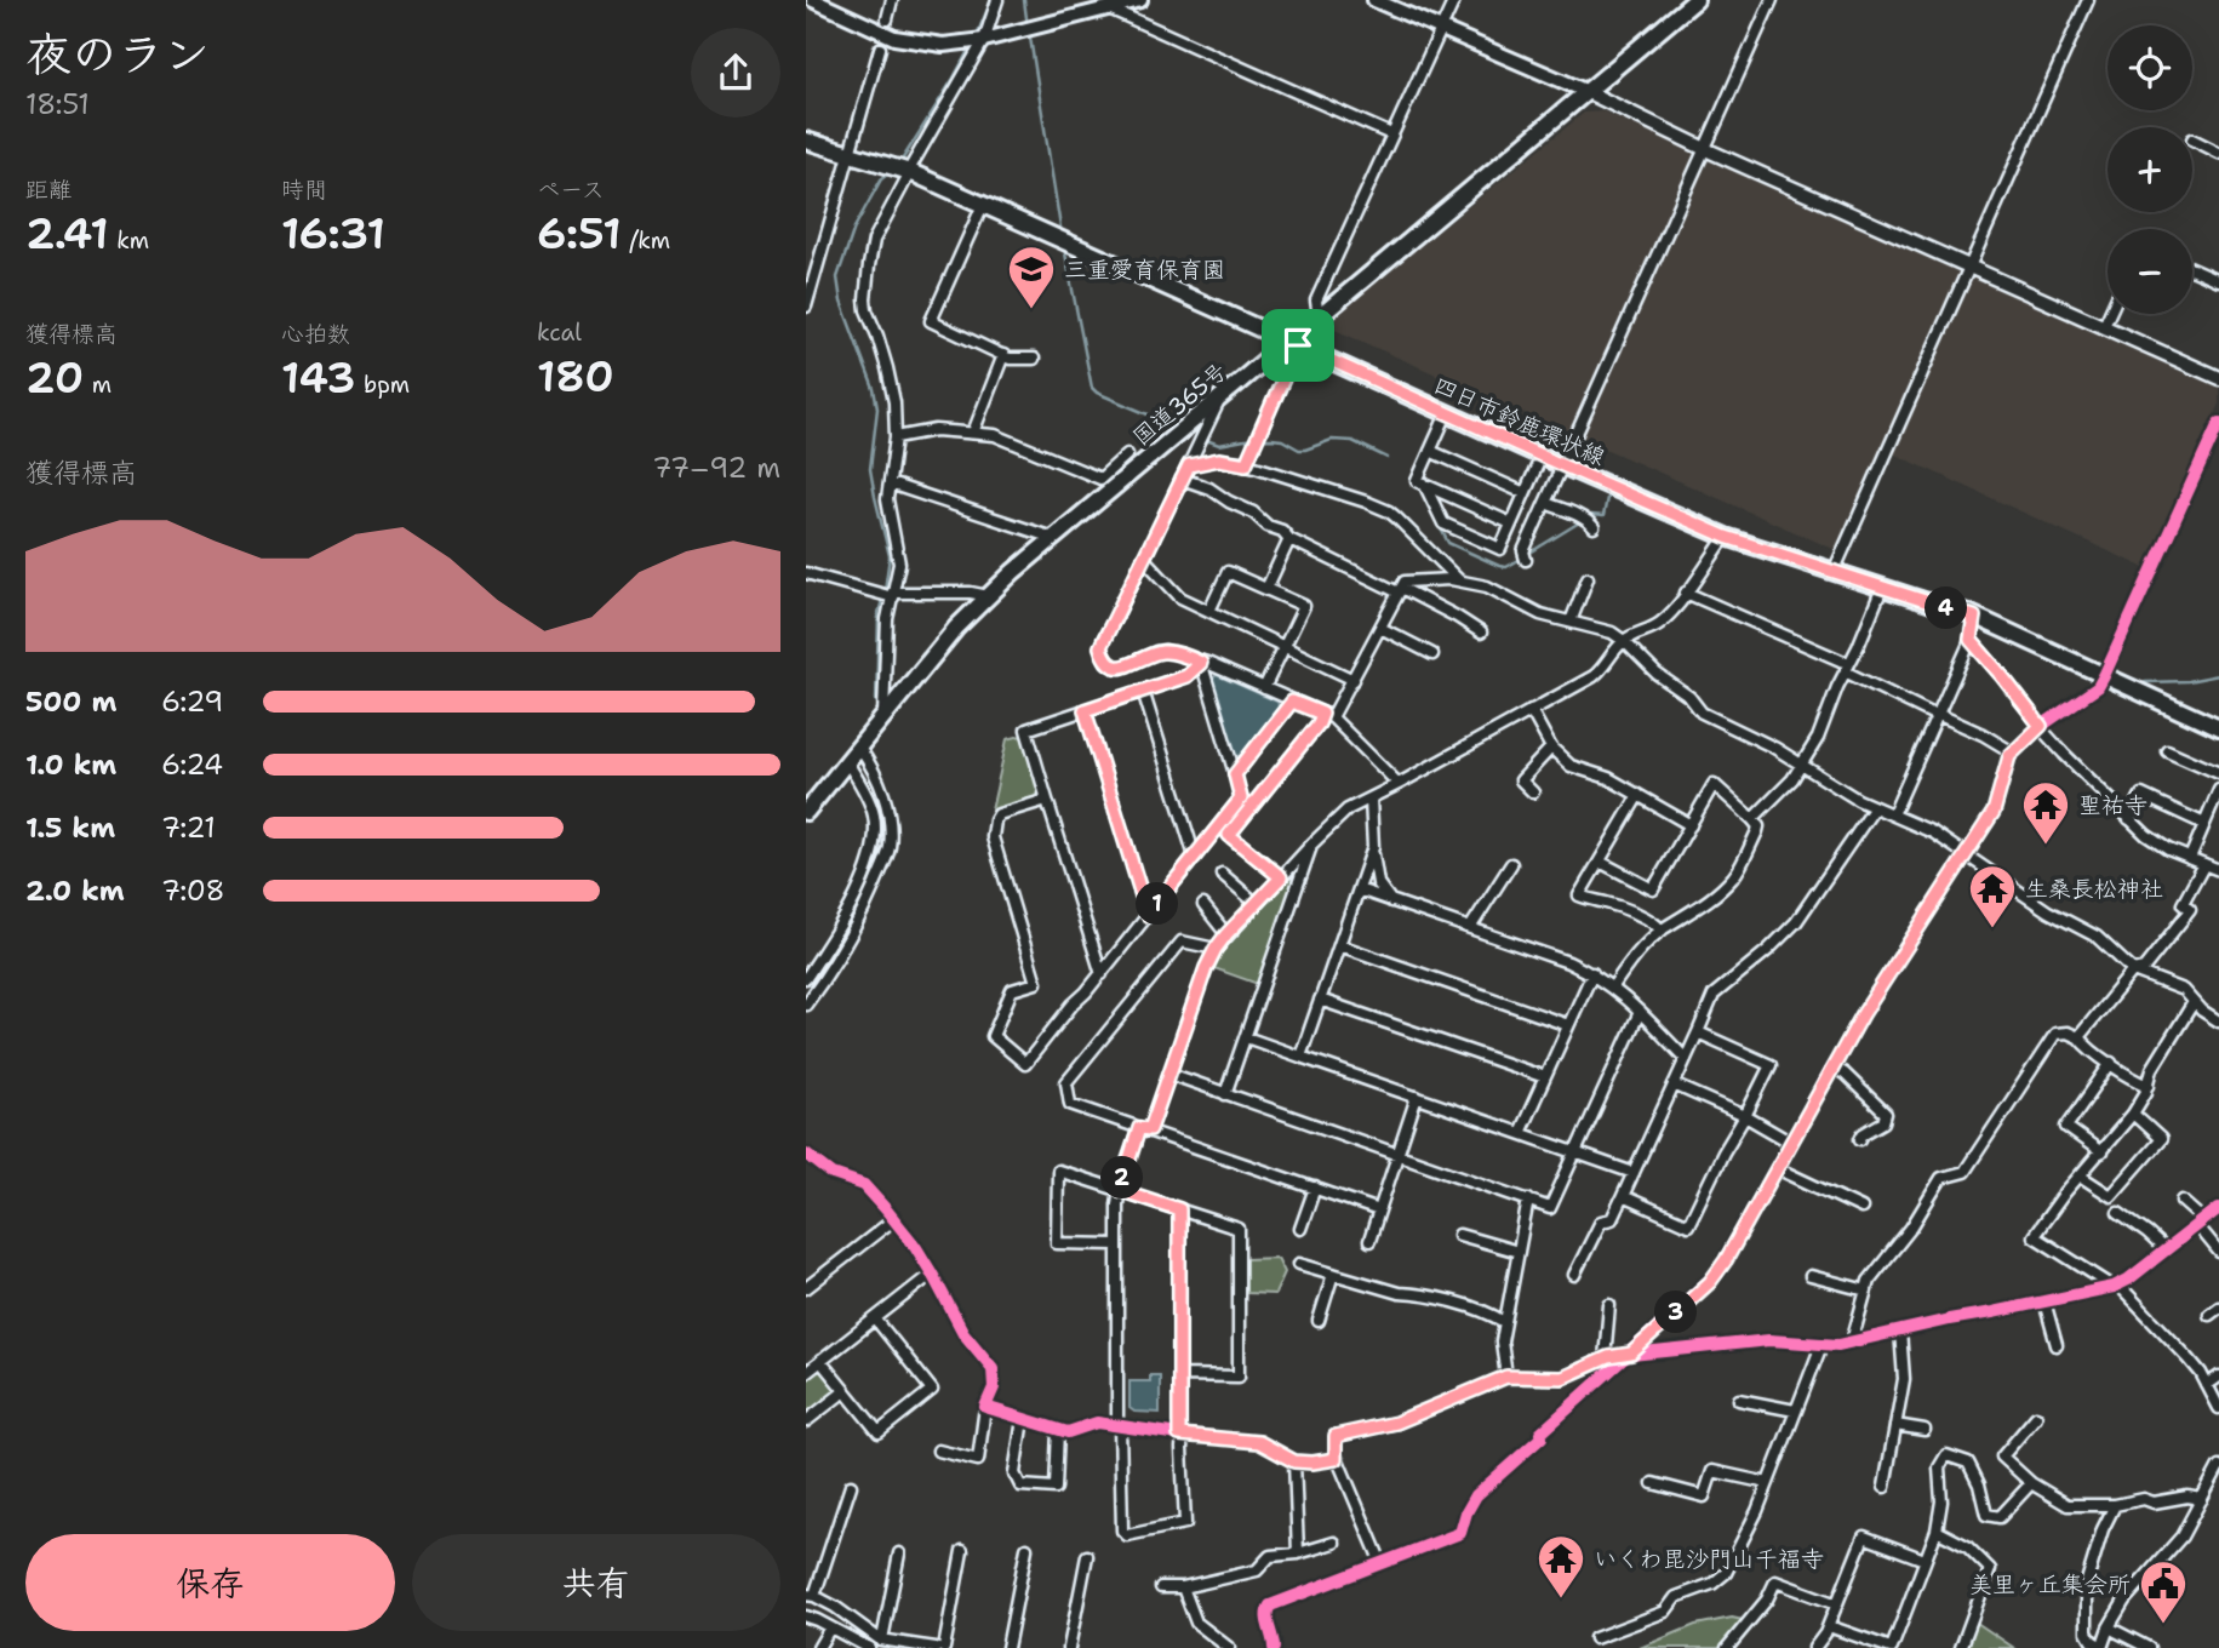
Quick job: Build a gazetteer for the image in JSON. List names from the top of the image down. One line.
{"streets":{"main road":["国道365号","四日市鈴鹿環状線"]},"crossings":[["国道365号","四日市鈴鹿環状線"]],"places":{"school or university":["三重愛育保育園"],"temple":["聖祐寺","生桑長松神社","いくわ毘沙門山千福寺"],"public building":["美里ヶ丘集会所"]},"page":{"heading":["夜のラン","18:51"],"map_buttons":["+","−"],"stats":[["距離","2.41 km"],["時間","16:31"],["ペース","6:51 /km"],["獲得標高","20 m"],["心拍数","143 bpm"],["kcal","180"]],"chart":["獲得標高","77–92 m"],"pins":["4","1","2","3"],"list":[{"name":"500 m","note":"6:29"},{"name":"1.0 km","note":"6:24"},{"name":"1.5 km","note":"7:21"},{"name":"2.0 km","note":"7:08"}],"buttons":["保存","共有"]}}
